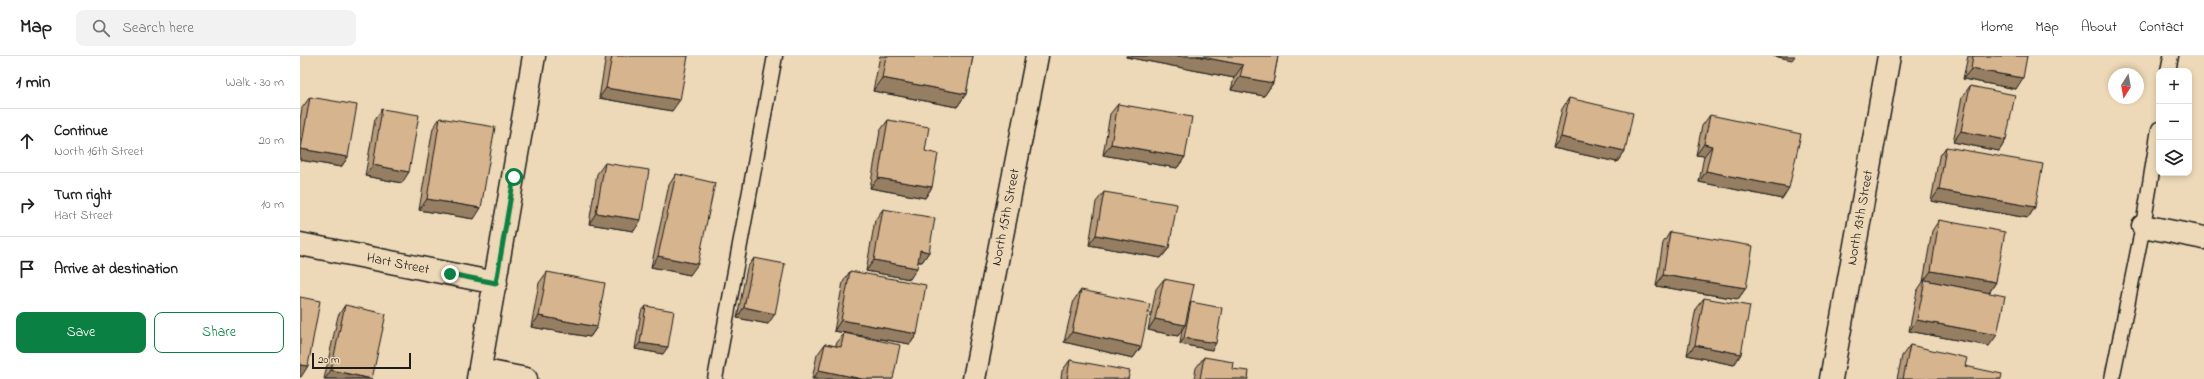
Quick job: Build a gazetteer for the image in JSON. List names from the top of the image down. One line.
{"streets":{"street":["North 15th Street","North 13th Street","Hart Street"]},"scale_bar":"20 m","north":"bottom","page":{"header":"Map","search":"Search here","nav":["Home","Map","About","Contact"],"heading":["1 min","Walk · 30 m"],"map_buttons":["+","−"],"list":[["Continue","North 16th Street","20 m"],["Turn right","Hart Street","10 m"],"Arrive at destination"],"buttons":["Save","Share"],"scale":"20 m"}}
